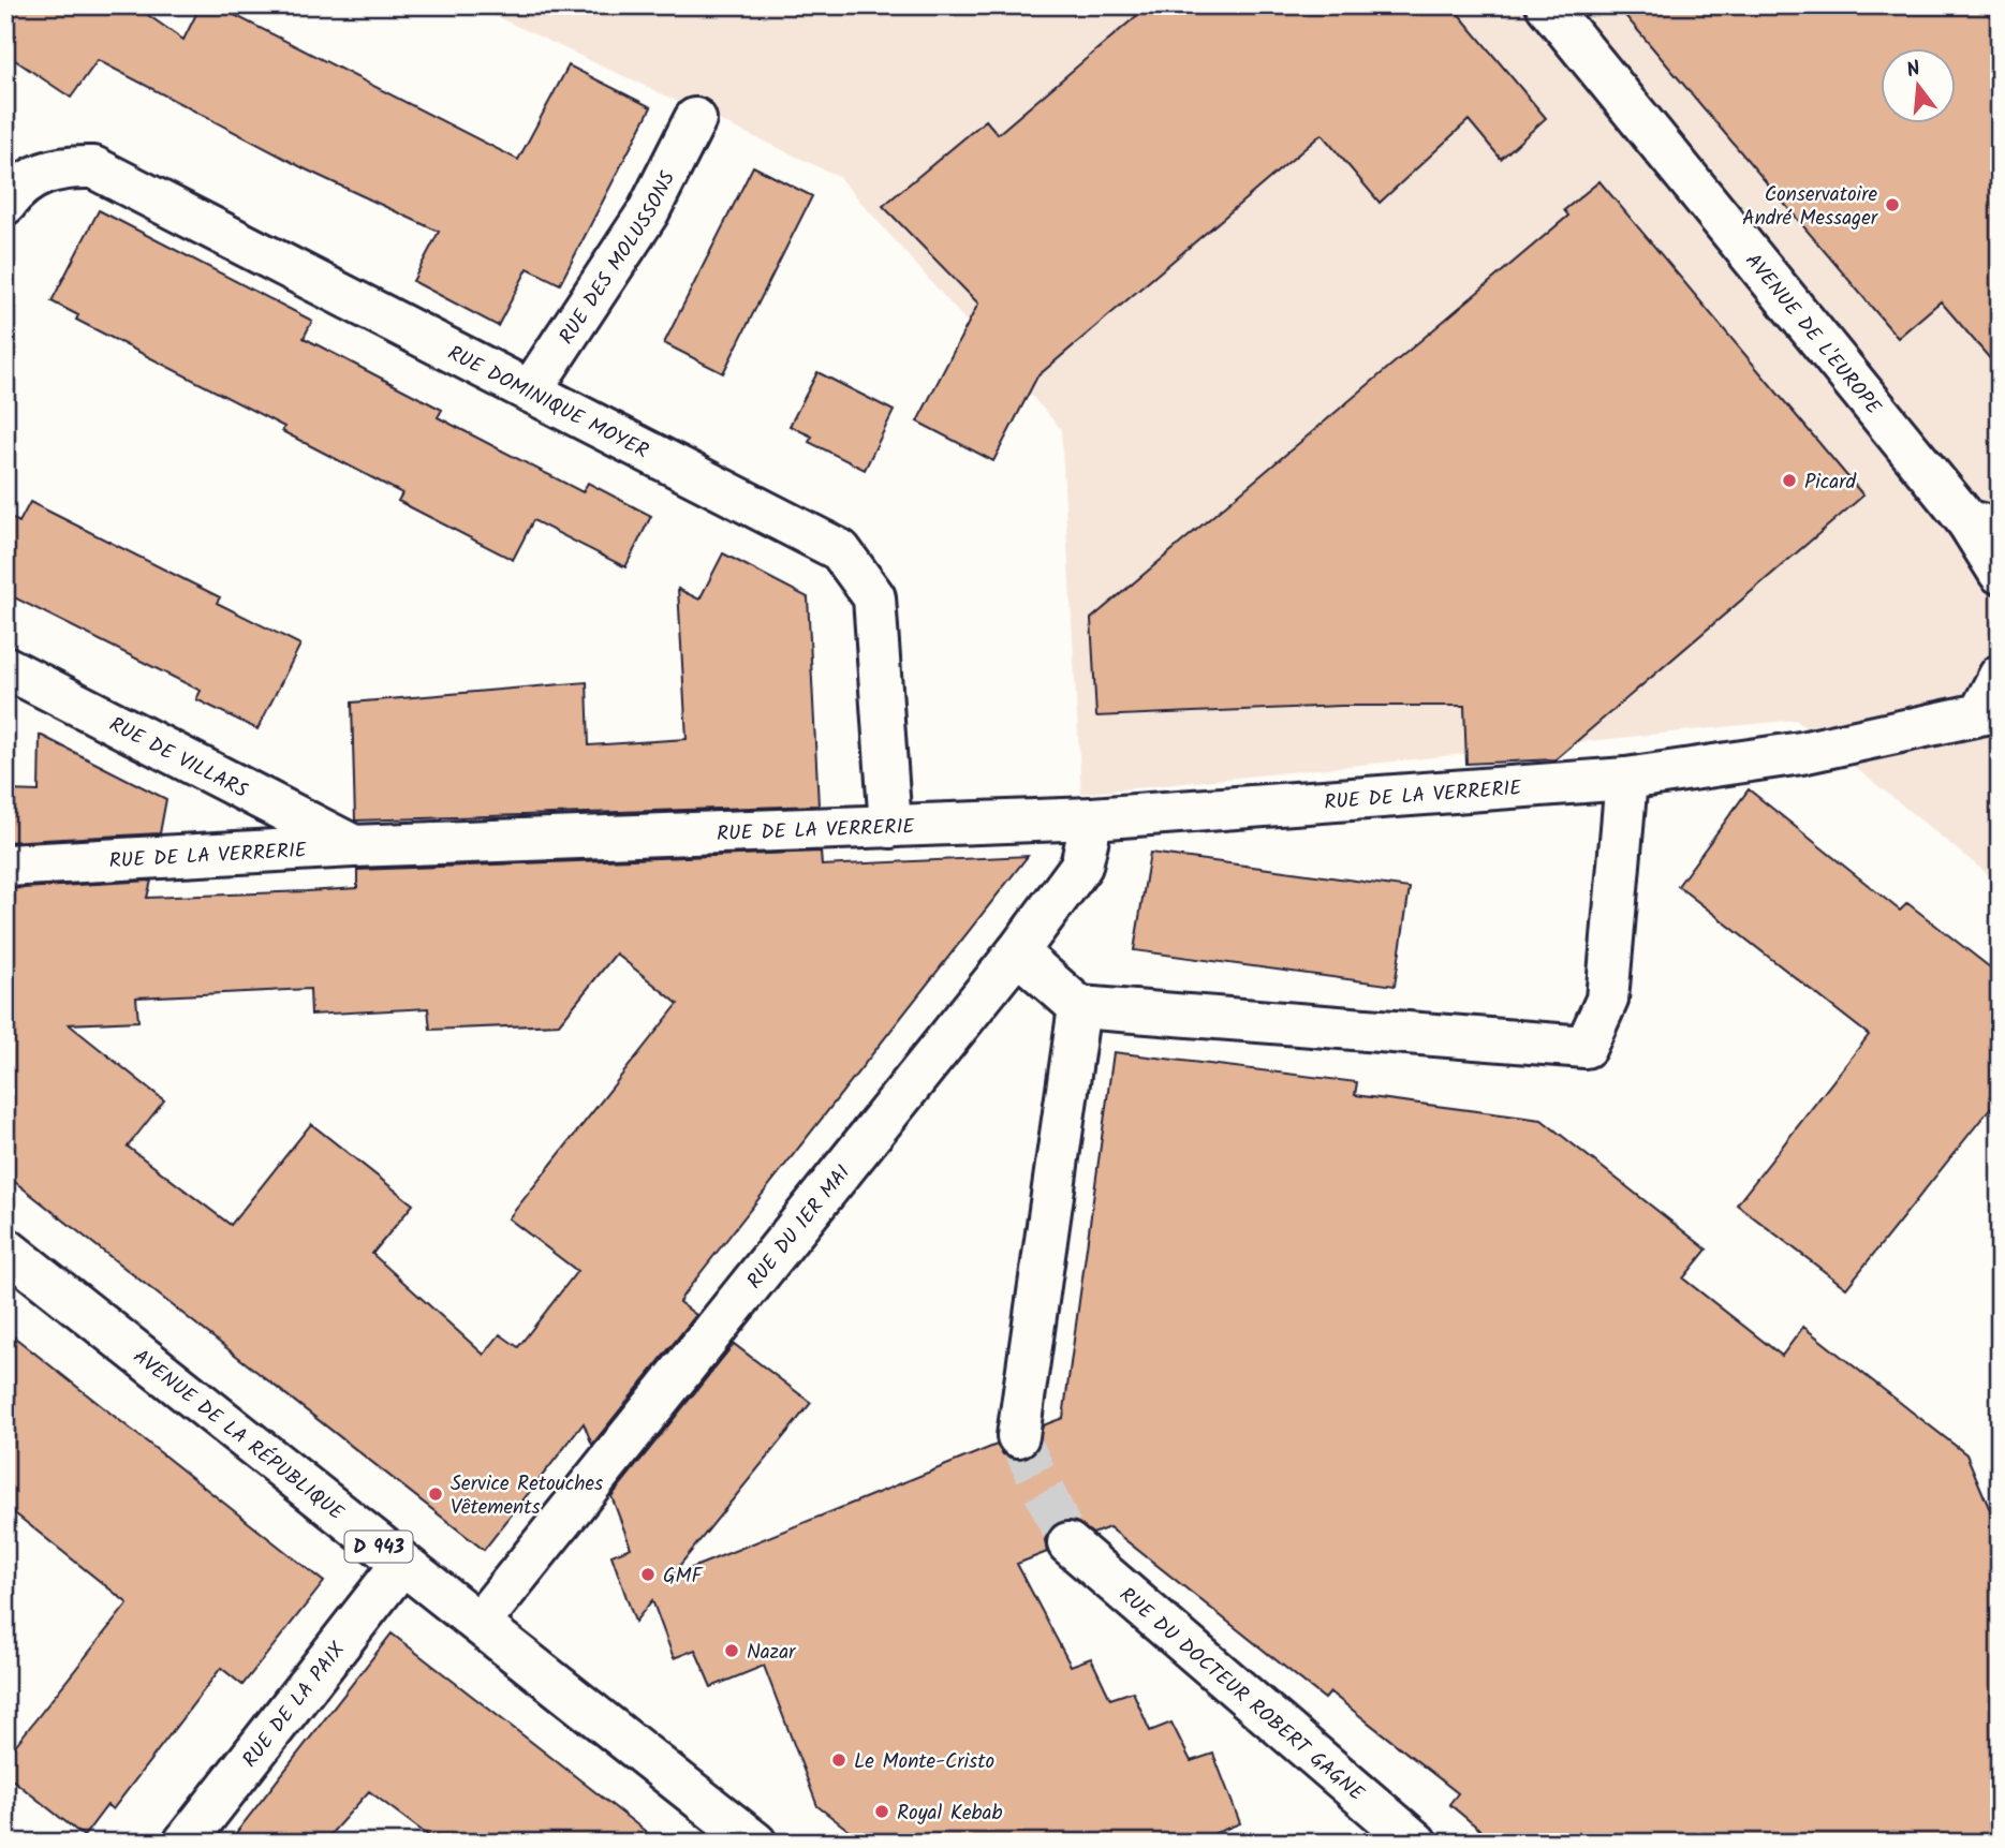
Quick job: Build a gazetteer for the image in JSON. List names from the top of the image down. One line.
{"streets":{"street":["RUE DES MOLUSSONS","AVENUE DE L'EUROPE","RUE DOMINIQUE MOYER","RUE DE VILLARS","RUE DE LA VERRERIE","RUE DU 1ER MAI","AVENUE DE LA RÉPUBLIQUE","D 943","RUE DU DOCTEUR ROBERT GAGNE","RUE DE LA PAIX"]},"crossings":[["RUE DES MOLUSSONS","RUE DOMINIQUE MOYER"],["RUE DOMINIQUE MOYER","RUE DE LA VERRERIE"],["RUE DE VILLARS","RUE DE LA VERRERIE"],["RUE DE LA VERRERIE","RUE DU 1ER MAI"],["RUE DU 1ER MAI","AVENUE DE LA RÉPUBLIQUE"],["AVENUE DE LA RÉPUBLIQUE","RUE DE LA PAIX"]],"places":["Conservatoire André Messager","Picard","Service Retouches Vêtements","GMF","Nazar","Le Monte-Cristo","Royal Kebab"],"north":"top"}
